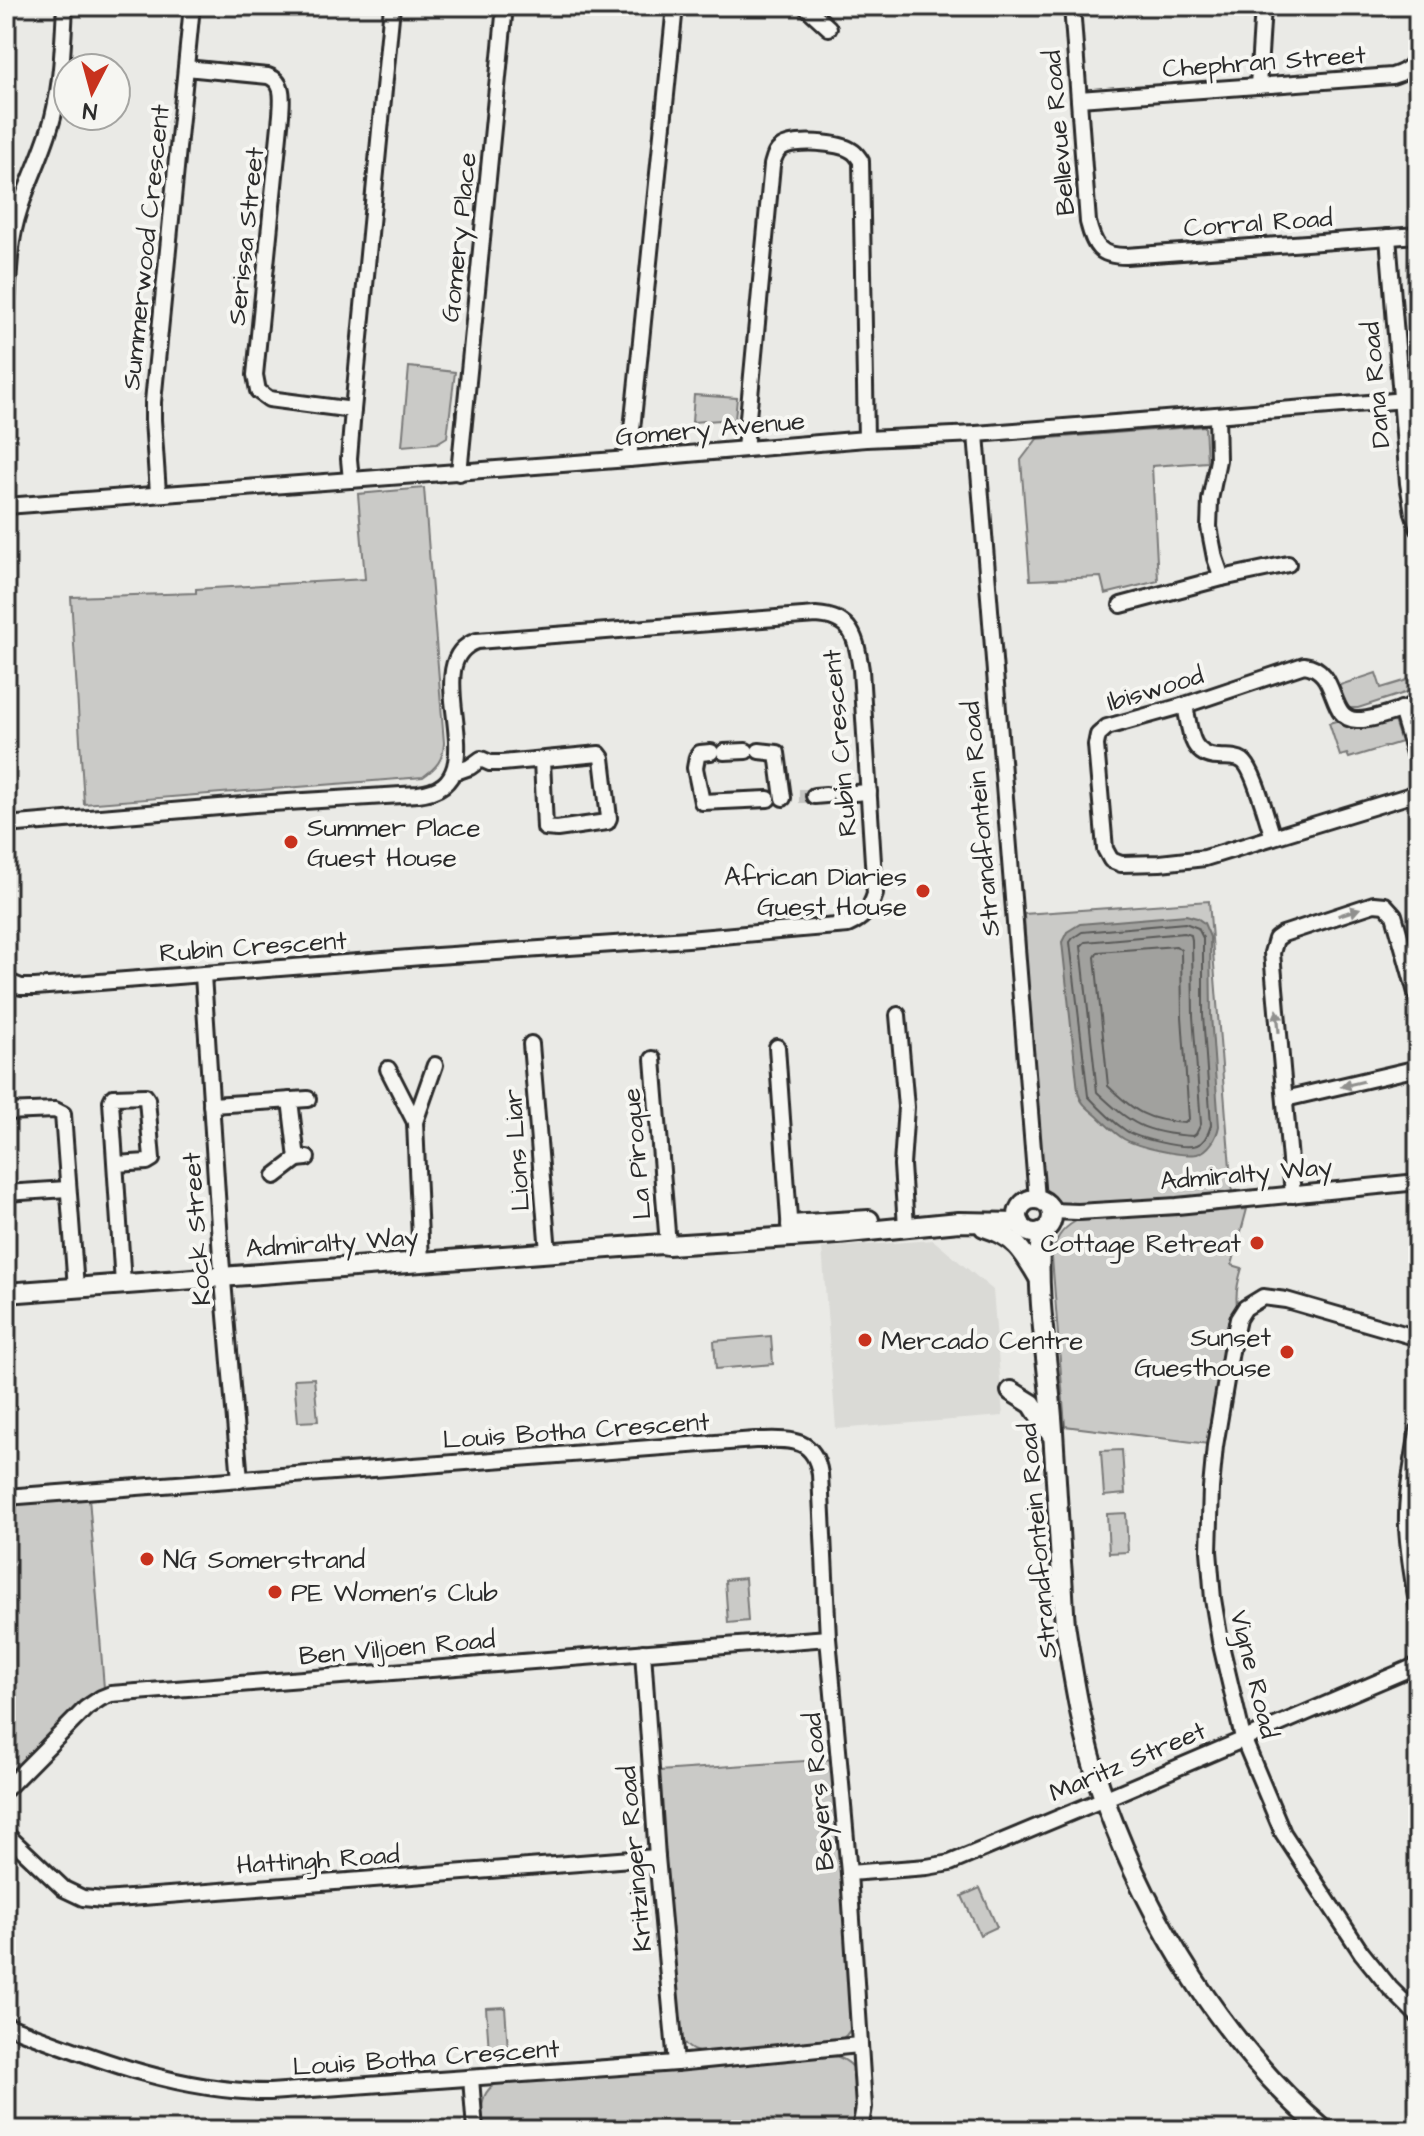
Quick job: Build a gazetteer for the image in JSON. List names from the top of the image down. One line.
{"streets":{"main road":["Strandfontein Road","Admiralty Way"],"street":["Chephran Street","Bellevue Road","Corral Road","Serissa Street","Gomery Place","Summerwood Crescent","Dana Road","Gomery Avenue","Ibiswood","Rubin Crescent","Lions Liar","La Piroque","Kock Street","Louis Botha Crescent","Ben Viljoen Road","Vigne Road","Maritz Street","Beyers Road","Hattingh Road","Kritzinger Road"]},"crossings":[["Chephran Street","Bellevue Road"],["Bellevue Road","Corral Road"],["Corral Road","Dana Road"],["Serissa Street","Summerwood Crescent"],["Gomery Place","Gomery Avenue"],["Summerwood Crescent","Gomery Avenue"],["Dana Road","Gomery Avenue"],["Gomery Avenue","Strandfontein Road"],["Rubin Crescent","Kock Street"],["Strandfontein Road","Admiralty Way"],["Strandfontein Road","Maritz Street"],["Lions Liar","Admiralty Way"],["La Piroque","Admiralty Way"],["Admiralty Way","Kock Street"],["Kock Street","Louis Botha Crescent"],["Louis Botha Crescent","Beyers Road"],["Louis Botha Crescent","Kritzinger Road"],["Ben Viljoen Road","Beyers Road"],["Ben Viljoen Road","Kritzinger Road"],["Vigne Road","Maritz Street"],["Maritz Street","Beyers Road"],["Hattingh Road","Kritzinger Road"]],"places":["Summer Place Guest House","African Diaries Guest House","Cottage Retreat","Mercado Centre","Sunset Guesthouse","NG Somerstrand","PE Women’s Club"],"north":"bottom"}
